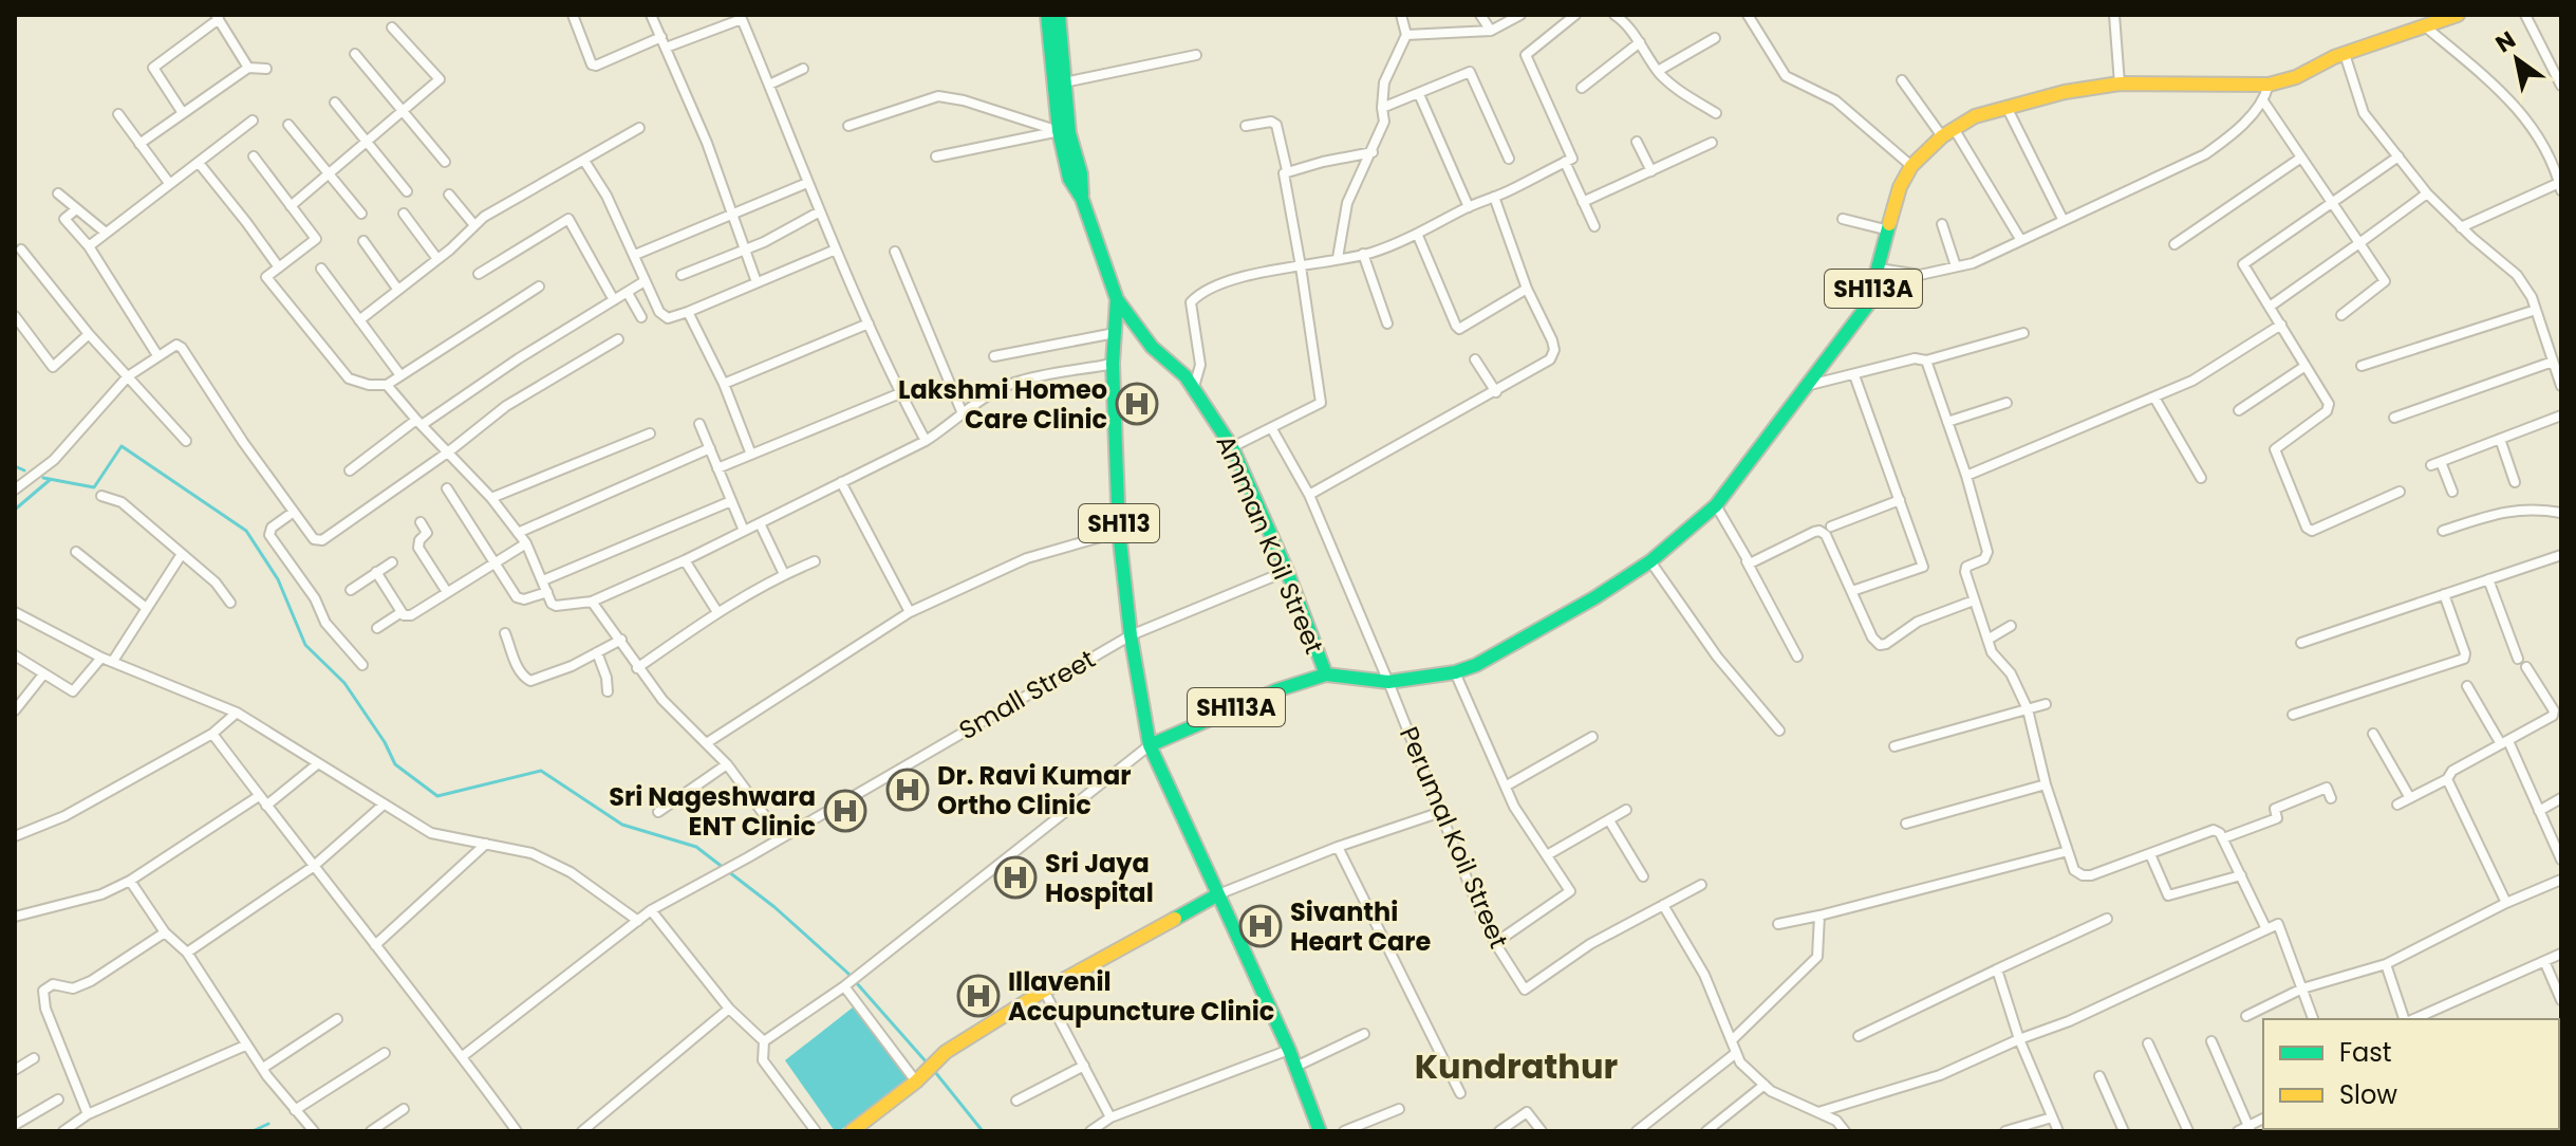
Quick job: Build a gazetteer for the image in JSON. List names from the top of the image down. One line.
{"streets":{"main road":["SH113A","SH113","Amman Koil Street"],"street":["Small Street","Perumal Koil Street"]},"crossings":[["SH113A","SH113"],["SH113A","Amman Koil Street"],["SH113A","Perumal Koil Street"],["SH113","Amman Koil Street"],["SH113","Small Street"],["Amman Koil Street","Small Street"]],"districts":["Kundrathur"],"places":{"hospital":["Lakshmi Homeo Care Clinic","Dr. Ravi Kumar Ortho Clinic","Sri Nageshwara ENT Clinic","Sri Jaya Hospital","Sivanthi Heart Care","Illavenil Accupuncture Clinic"]},"legend":["Fast","Slow"],"north":"top left"}
